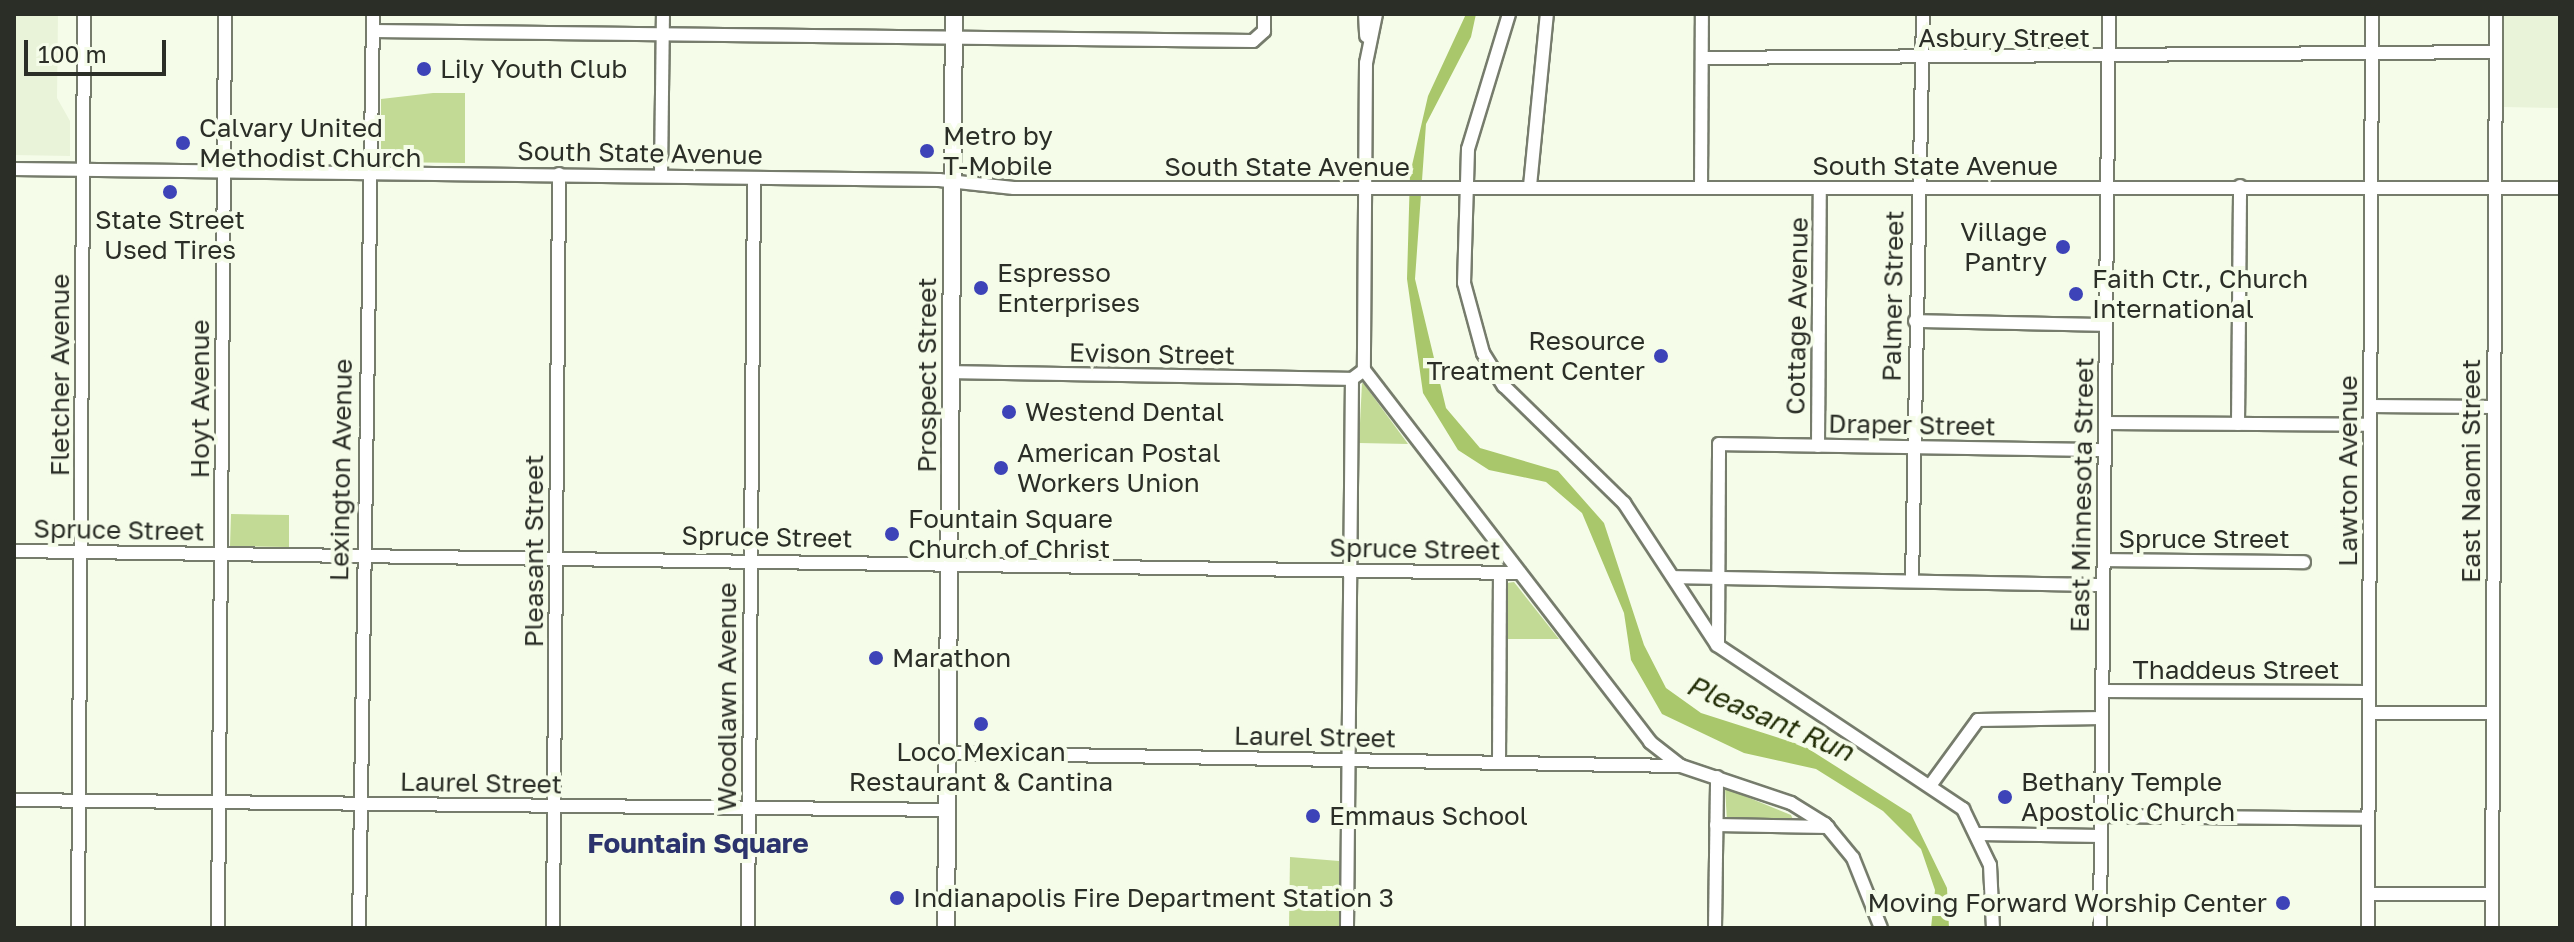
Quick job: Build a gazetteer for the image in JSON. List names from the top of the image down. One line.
{"streets":{"main road":["Prospect Street"],"street":["Asbury Street","South State Avenue","Palmer Street","Cottage Avenue","Evison Street","Fletcher Avenue","Hoyt Avenue","Draper Street","Lexington Avenue","Lawton Avenue","East Naomi Street","East Minnesota Street","Spruce Street","Pleasant Street","Thaddeus Street","Woodlawn Avenue","Laurel Street"]},"crossings":[["Asbury Street","Palmer Street"],["Asbury Street","Lawton Avenue"],["Asbury Street","East Naomi Street"],["Asbury Street","East Minnesota Street"],["South State Avenue","Palmer Street"],["South State Avenue","Cottage Avenue"],["South State Avenue","Fletcher Avenue"],["South State Avenue","Prospect Street"],["South State Avenue","Hoyt Avenue"],["South State Avenue","Lexington Avenue"],["South State Avenue","Lawton Avenue"],["South State Avenue","East Naomi Street"],["South State Avenue","East Minnesota Street"],["South State Avenue","Pleasant Street"],["South State Avenue","Woodlawn Avenue"],["Palmer Street","Draper Street"],["Palmer Street","Spruce Street"],["Cottage Avenue","Draper Street"],["Evison Street","Prospect Street"],["Fletcher Avenue","Spruce Street"],["Fletcher Avenue","Laurel Street"],["Prospect Street","Spruce Street"],["Prospect Street","Laurel Street"],["Hoyt Avenue","Spruce Street"],["Hoyt Avenue","Laurel Street"],["Draper Street","East Minnesota Street"],["Draper Street","Spruce Street"],["Lexington Avenue","Spruce Street"],["Lexington Avenue","Laurel Street"],["Lawton Avenue","Thaddeus Street"],["East Minnesota Street","Spruce Street"],["East Minnesota Street","Thaddeus Street"],["Spruce Street","Pleasant Street"],["Spruce Street","Woodlawn Avenue"],["Pleasant Street","Laurel Street"],["Woodlawn Avenue","Laurel Street"]],"districts":["Fountain Square"],"water":["Pleasant Run"],"places":["Lily Youth Club","Calvary United Methodist Church","Metro by T-Mobile","State Street Used Tires","Village Pantry","Espresso Enterprises","Faith Ctr., Church International","Resource Treatment Center","Westend Dental","American Postal Workers Union","Fountain Square Church of Christ","Marathon","Loco Mexican Restaurant & Cantina","Bethany Temple Apostolic Church","Emmaus School","Indianapolis Fire Department Station 3","Moving Forward Worship Center"],"scale_bar":"100 m"}
